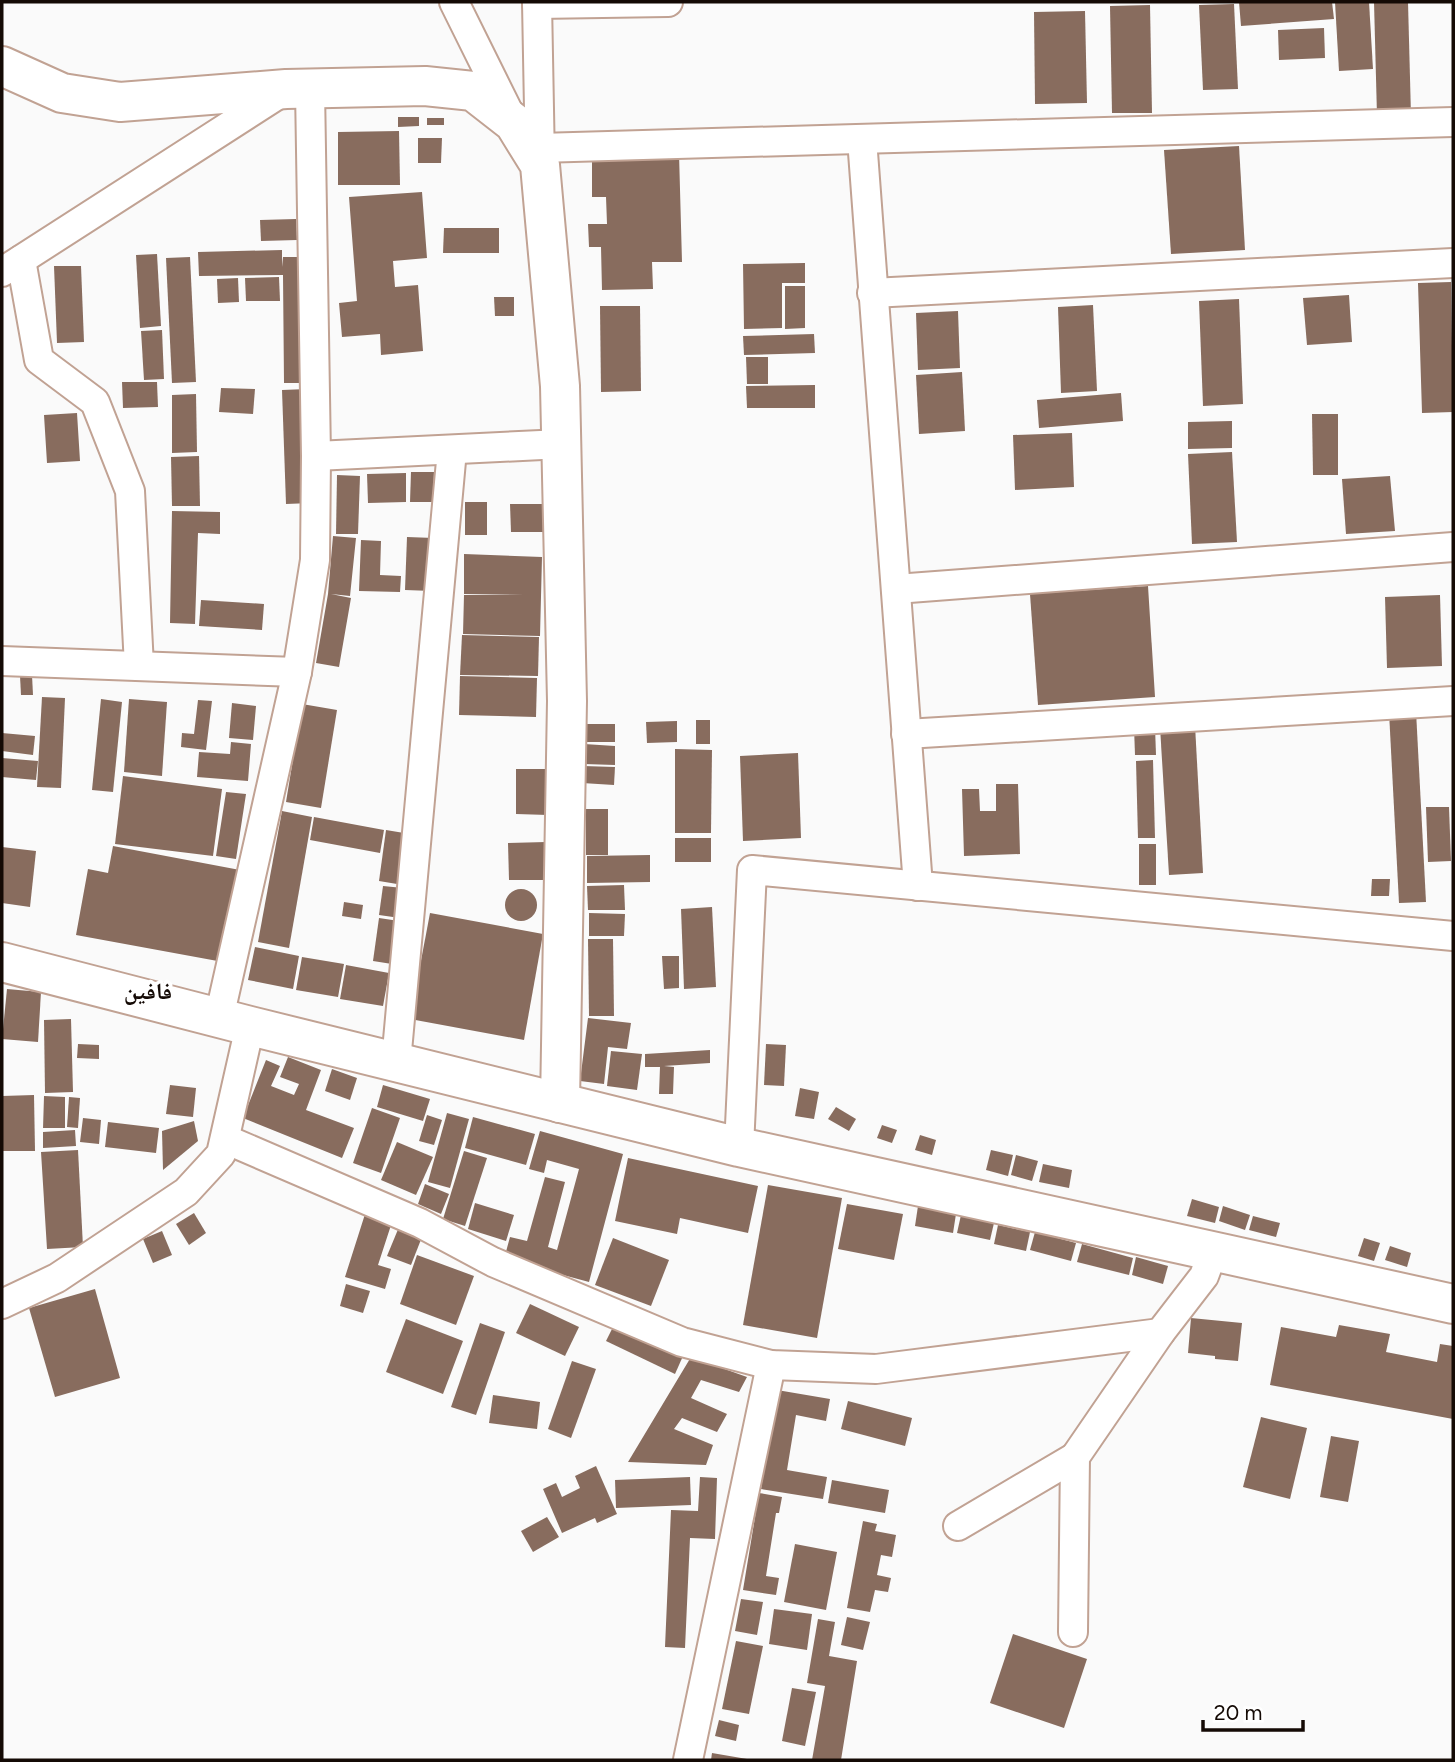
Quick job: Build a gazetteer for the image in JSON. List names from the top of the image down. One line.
{"districts":["فافين"],"scale_bar":"20 m"}
